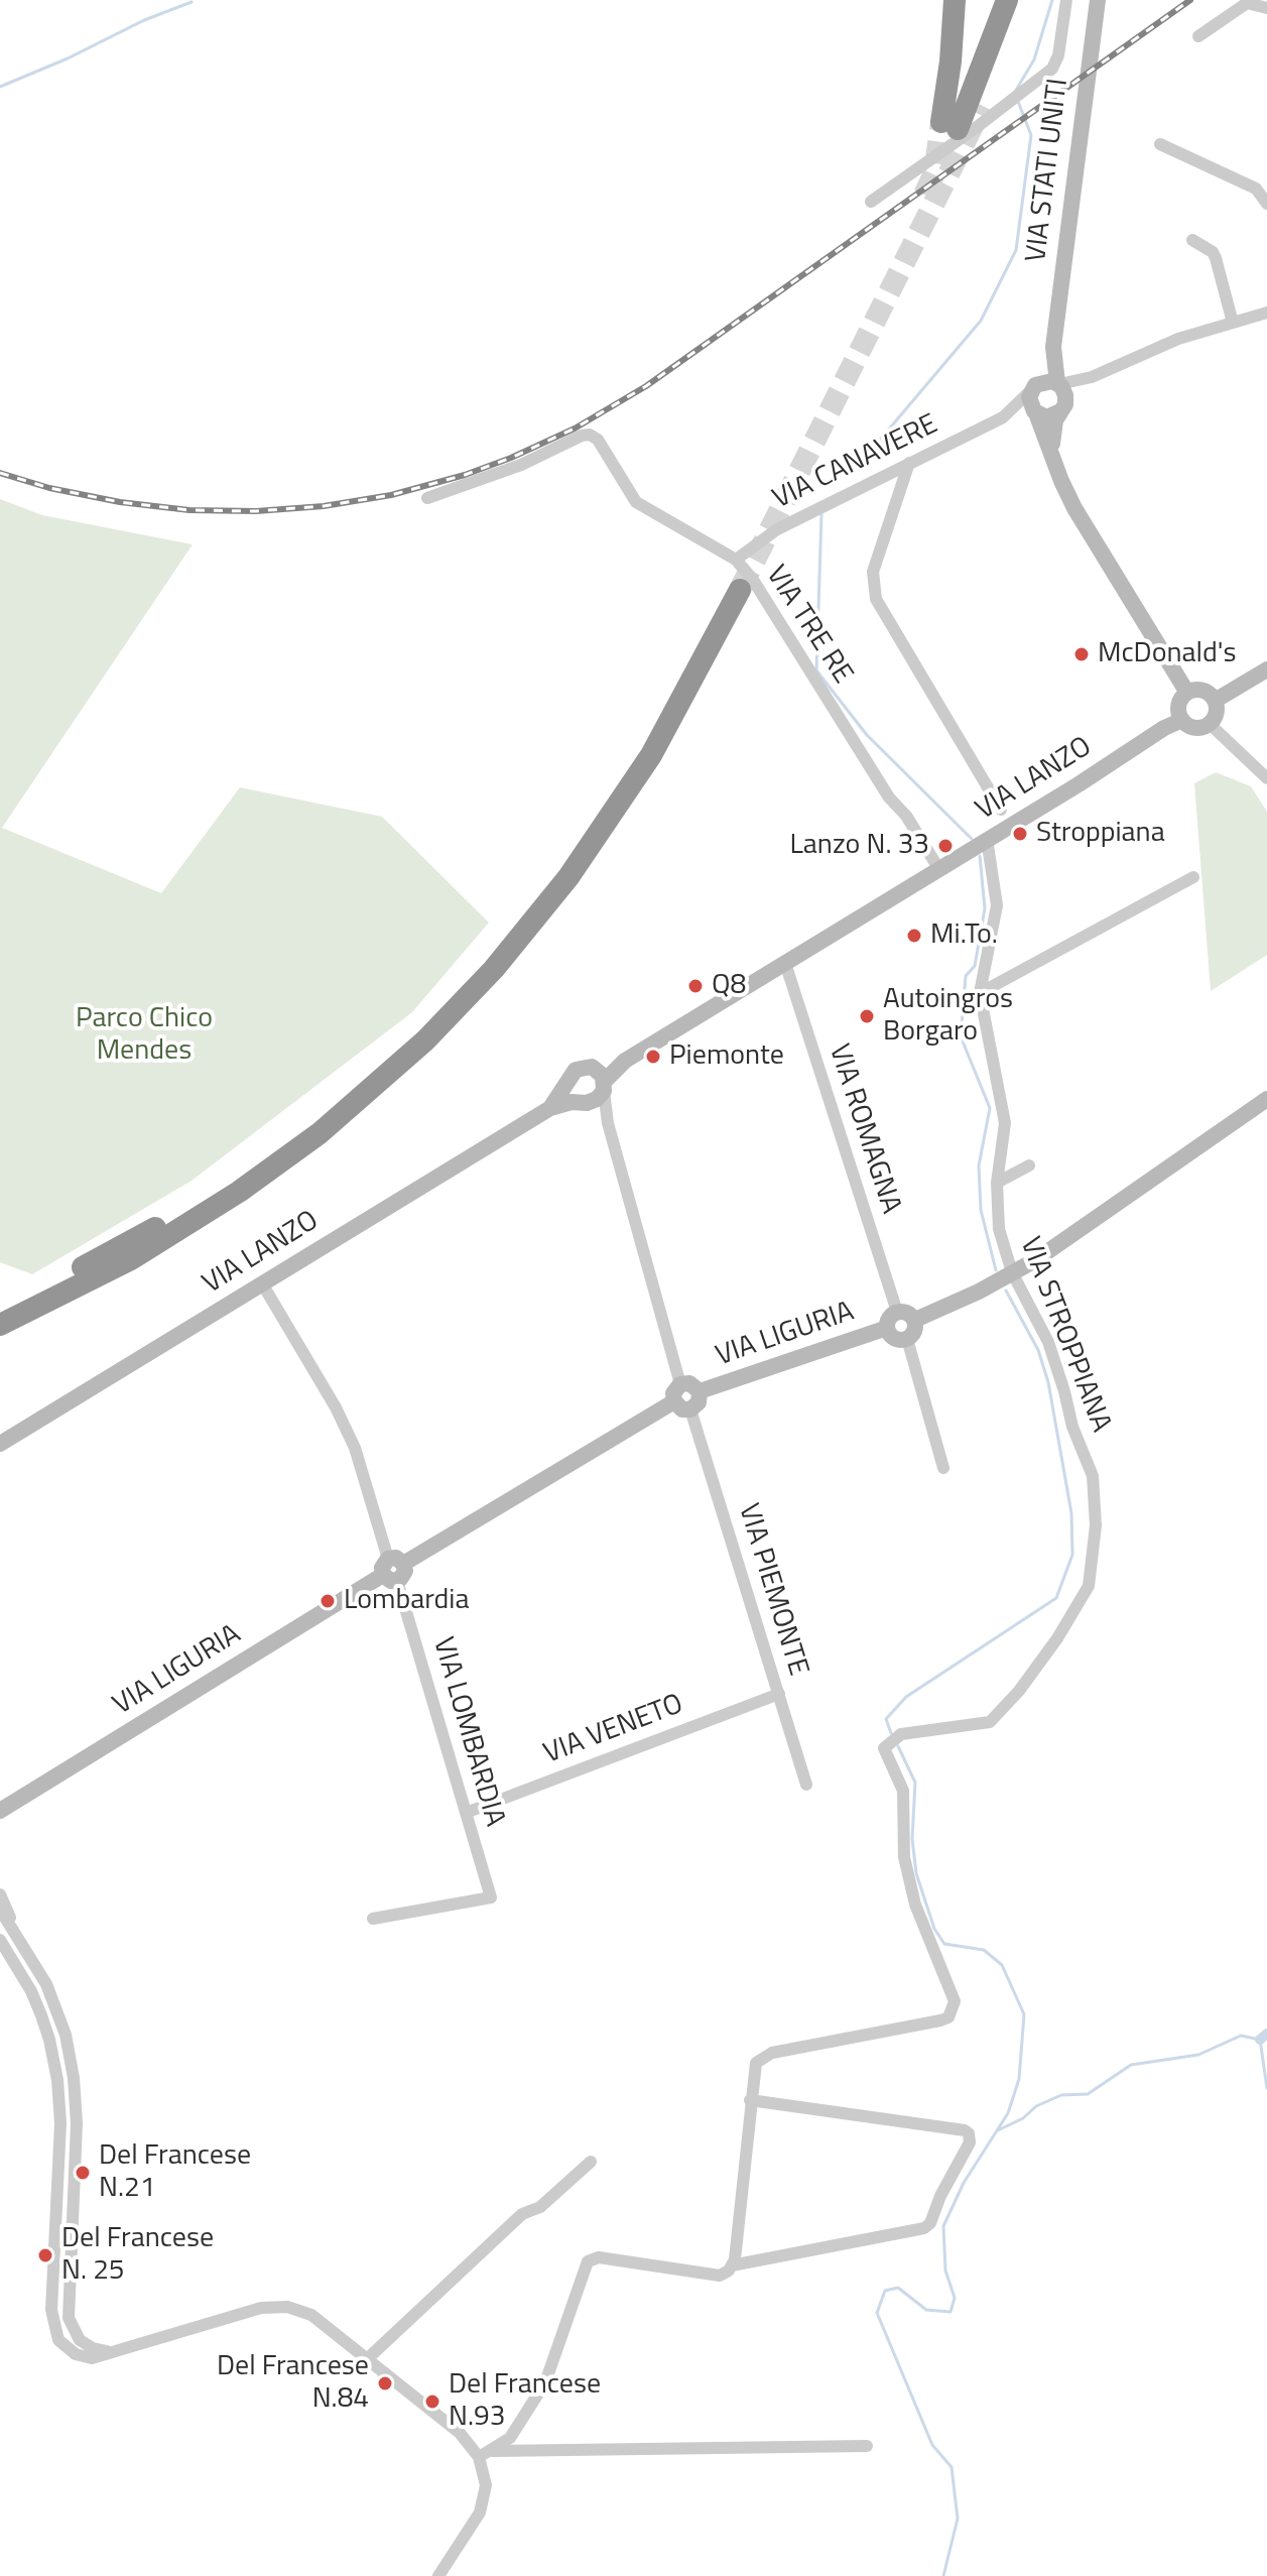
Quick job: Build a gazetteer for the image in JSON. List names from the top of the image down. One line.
{"streets":{"street":["VIA STATI UNITI","VIA CANAVERE","VIA TRE RE","VIA LANZO","VIA ROMAGNA","VIA LIGURIA","VIA STROPPIANA","VIA PIEMONTE","VIA VENETO","VIA LOMBARDIA"]},"crossings":[["VIA STATI UNITI","VIA CANAVERE"],["VIA STATI UNITI","VIA LANZO"],["VIA CANAVERE","VIA TRE RE"],["VIA TRE RE","VIA LANZO"],["VIA LANZO","VIA ROMAGNA"],["VIA LANZO","VIA STROPPIANA"],["VIA LANZO","VIA LOMBARDIA"],["VIA ROMAGNA","VIA LIGURIA"],["VIA LIGURIA","VIA PIEMONTE"],["VIA LIGURIA","VIA LOMBARDIA"],["VIA PIEMONTE","VIA VENETO"],["VIA VENETO","VIA LOMBARDIA"]],"parks":["Parco Chico Mendes"],"places":["McDonald's","Stroppiana","Lanzo N. 33","Mi.To.","Q8","Autoingros Borgaro","Piemonte","Lombardia","Del Francese N.21","Del Francese N. 25","Del Francese N.84","Del Francese N.93"]}
